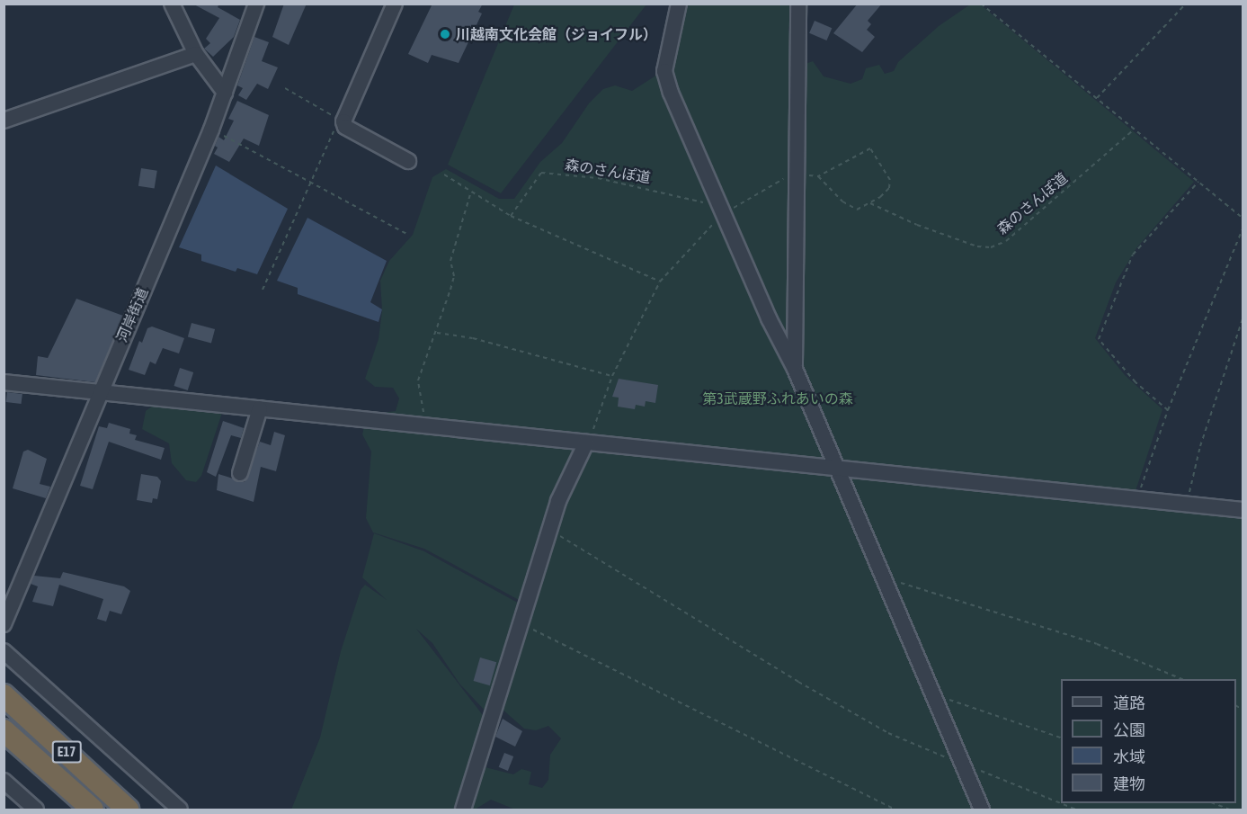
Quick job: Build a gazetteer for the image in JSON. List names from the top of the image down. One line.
{"streets":{"highway":["E17"],"street":["河岸街道"],"path":["森のさんぽ道"]},"parks":["第3武蔵野ふれあいの森"],"places":["川越南文化会館（ジョイフル）"],"legend":["道路","公園","水域","建物"]}
